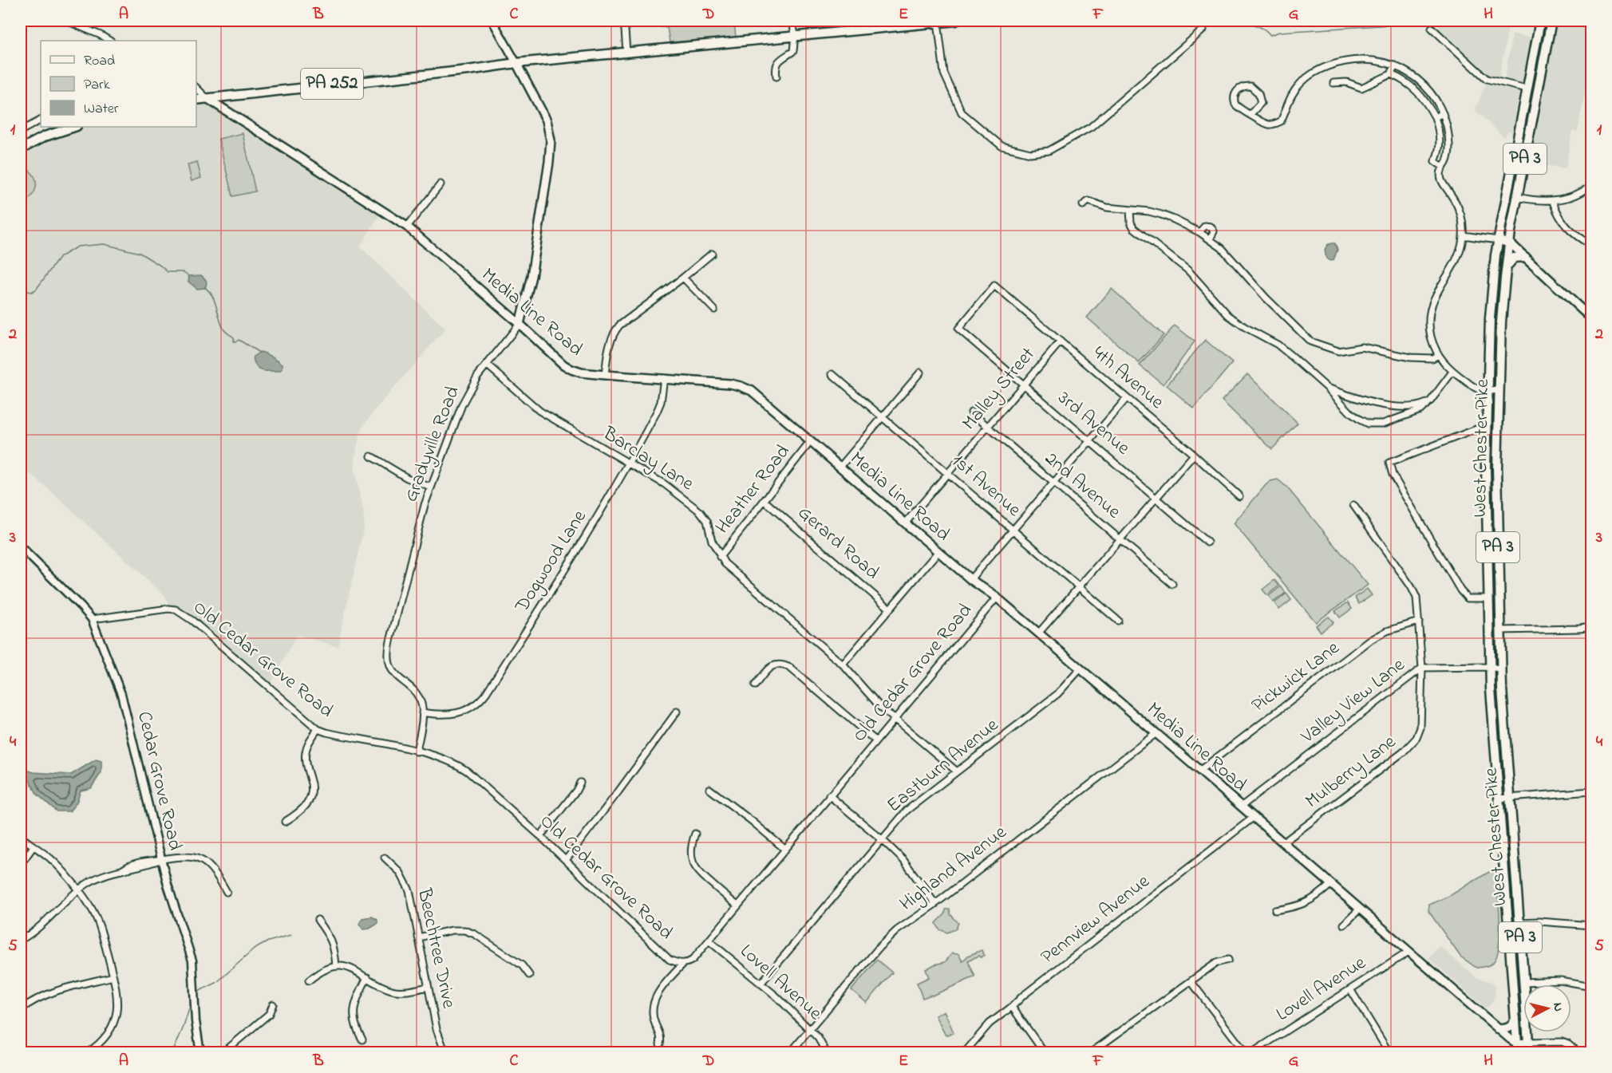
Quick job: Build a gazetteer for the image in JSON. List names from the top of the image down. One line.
{"streets":{"main road":["PA 252","PA 3","Media Line Road","Gradyville Road","West Chester Pike"],"street":["4th Avenue","Malley Street","3rd Avenue","Barclay Lane","1st Avenue","2nd Avenue","Heather Road","Gerard Road","Dogwood Lane","Old Cedar Grove Road","Pickwick Lane","Valley View Lane","Eastburn Avenue","Mulberry Lane","Cedar Grove Road","Highland Avenue","Pennview Avenue","Beechtree Drive","Lovell Avenue"]},"crossings":[["PA 252","Media Line Road"],["PA 252","Gradyville Road"],["Media Line Road","Malley Street"],["Media Line Road","Gradyville Road"],["Media Line Road","West Chester Pike"],["Media Line Road","Heather Road"],["Media Line Road","Dogwood Lane"],["Media Line Road","Old Cedar Grove Road"],["Media Line Road","Pickwick Lane"],["Media Line Road","Valley View Lane"],["Media Line Road","Eastburn Avenue"],["Media Line Road","Mulberry Lane"],["Media Line Road","Highland Avenue"],["Media Line Road","Pennview Avenue"],["Media Line Road","Lovell Avenue"],["4th Avenue","Malley Street"],["4th Avenue","3rd Avenue"],["Malley Street","3rd Avenue"],["Malley Street","1st Avenue"],["Malley Street","2nd Avenue"],["Gradyville Road","Barclay Lane"],["Gradyville Road","Dogwood Lane"],["Gradyville Road","Old Cedar Grove Road"],["West Chester Pike","Valley View Lane"],["Barclay Lane","Heather Road"],["Barclay Lane","Dogwood Lane"],["Barclay Lane","Old Cedar Grove Road"],["Barclay Lane","Eastburn Avenue"],["Heather Road","Gerard Road"],["Old Cedar Grove Road","Cedar Grove Road"],["Old Cedar Grove Road","Lovell Avenue"],["Pickwick Lane","Mulberry Lane"],["Valley View Lane","Mulberry Lane"],["Eastburn Avenue","Lovell Avenue"],["Highland Avenue","Lovell Avenue"]],"legend":["Road","Park","Water"],"north":"right","grid":{"columns":["A","B","C","D","E","F","G","H"],"rows":["1","2","3","4","5"]}}
